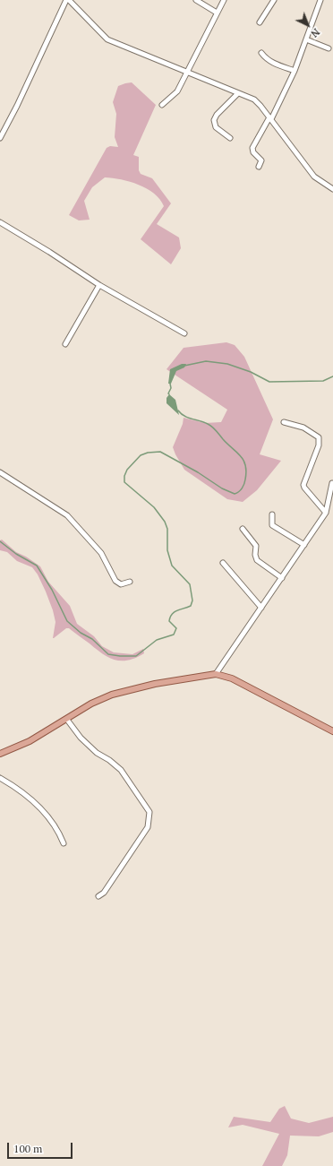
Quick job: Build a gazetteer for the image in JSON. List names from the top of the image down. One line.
{"scale_bar":"100 m","north":"bottom right"}
